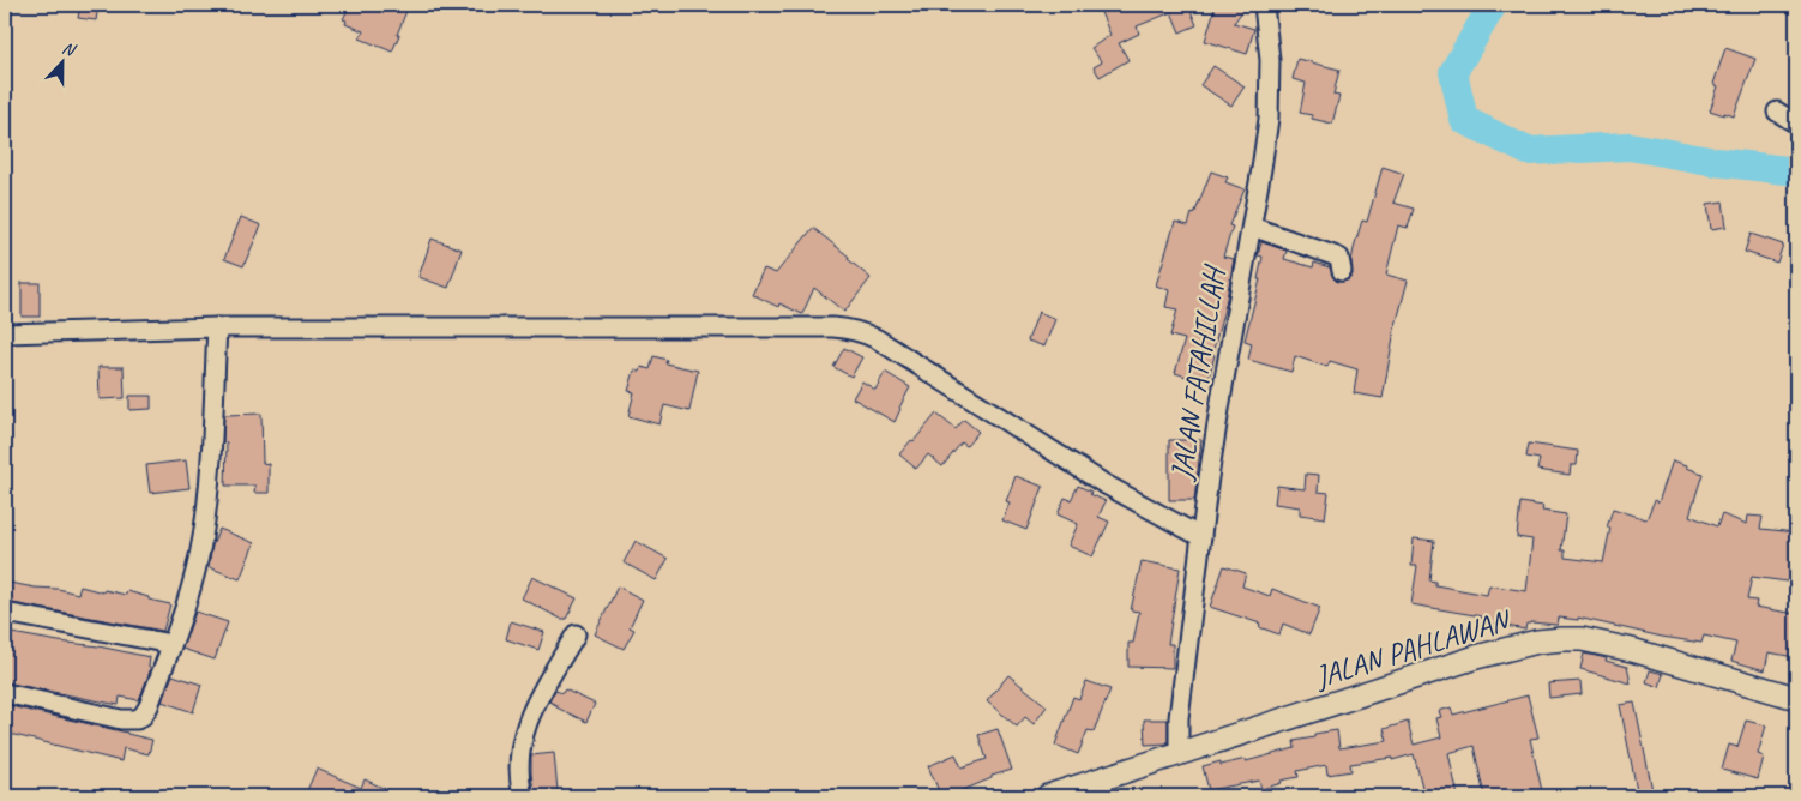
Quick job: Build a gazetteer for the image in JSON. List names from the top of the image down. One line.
{"streets":{"street":["JALAN FATAHILLAH","JALAN PAHLAWAN"]},"crossings":[["JALAN FATAHILLAH","JALAN PAHLAWAN"]],"north":"top"}
